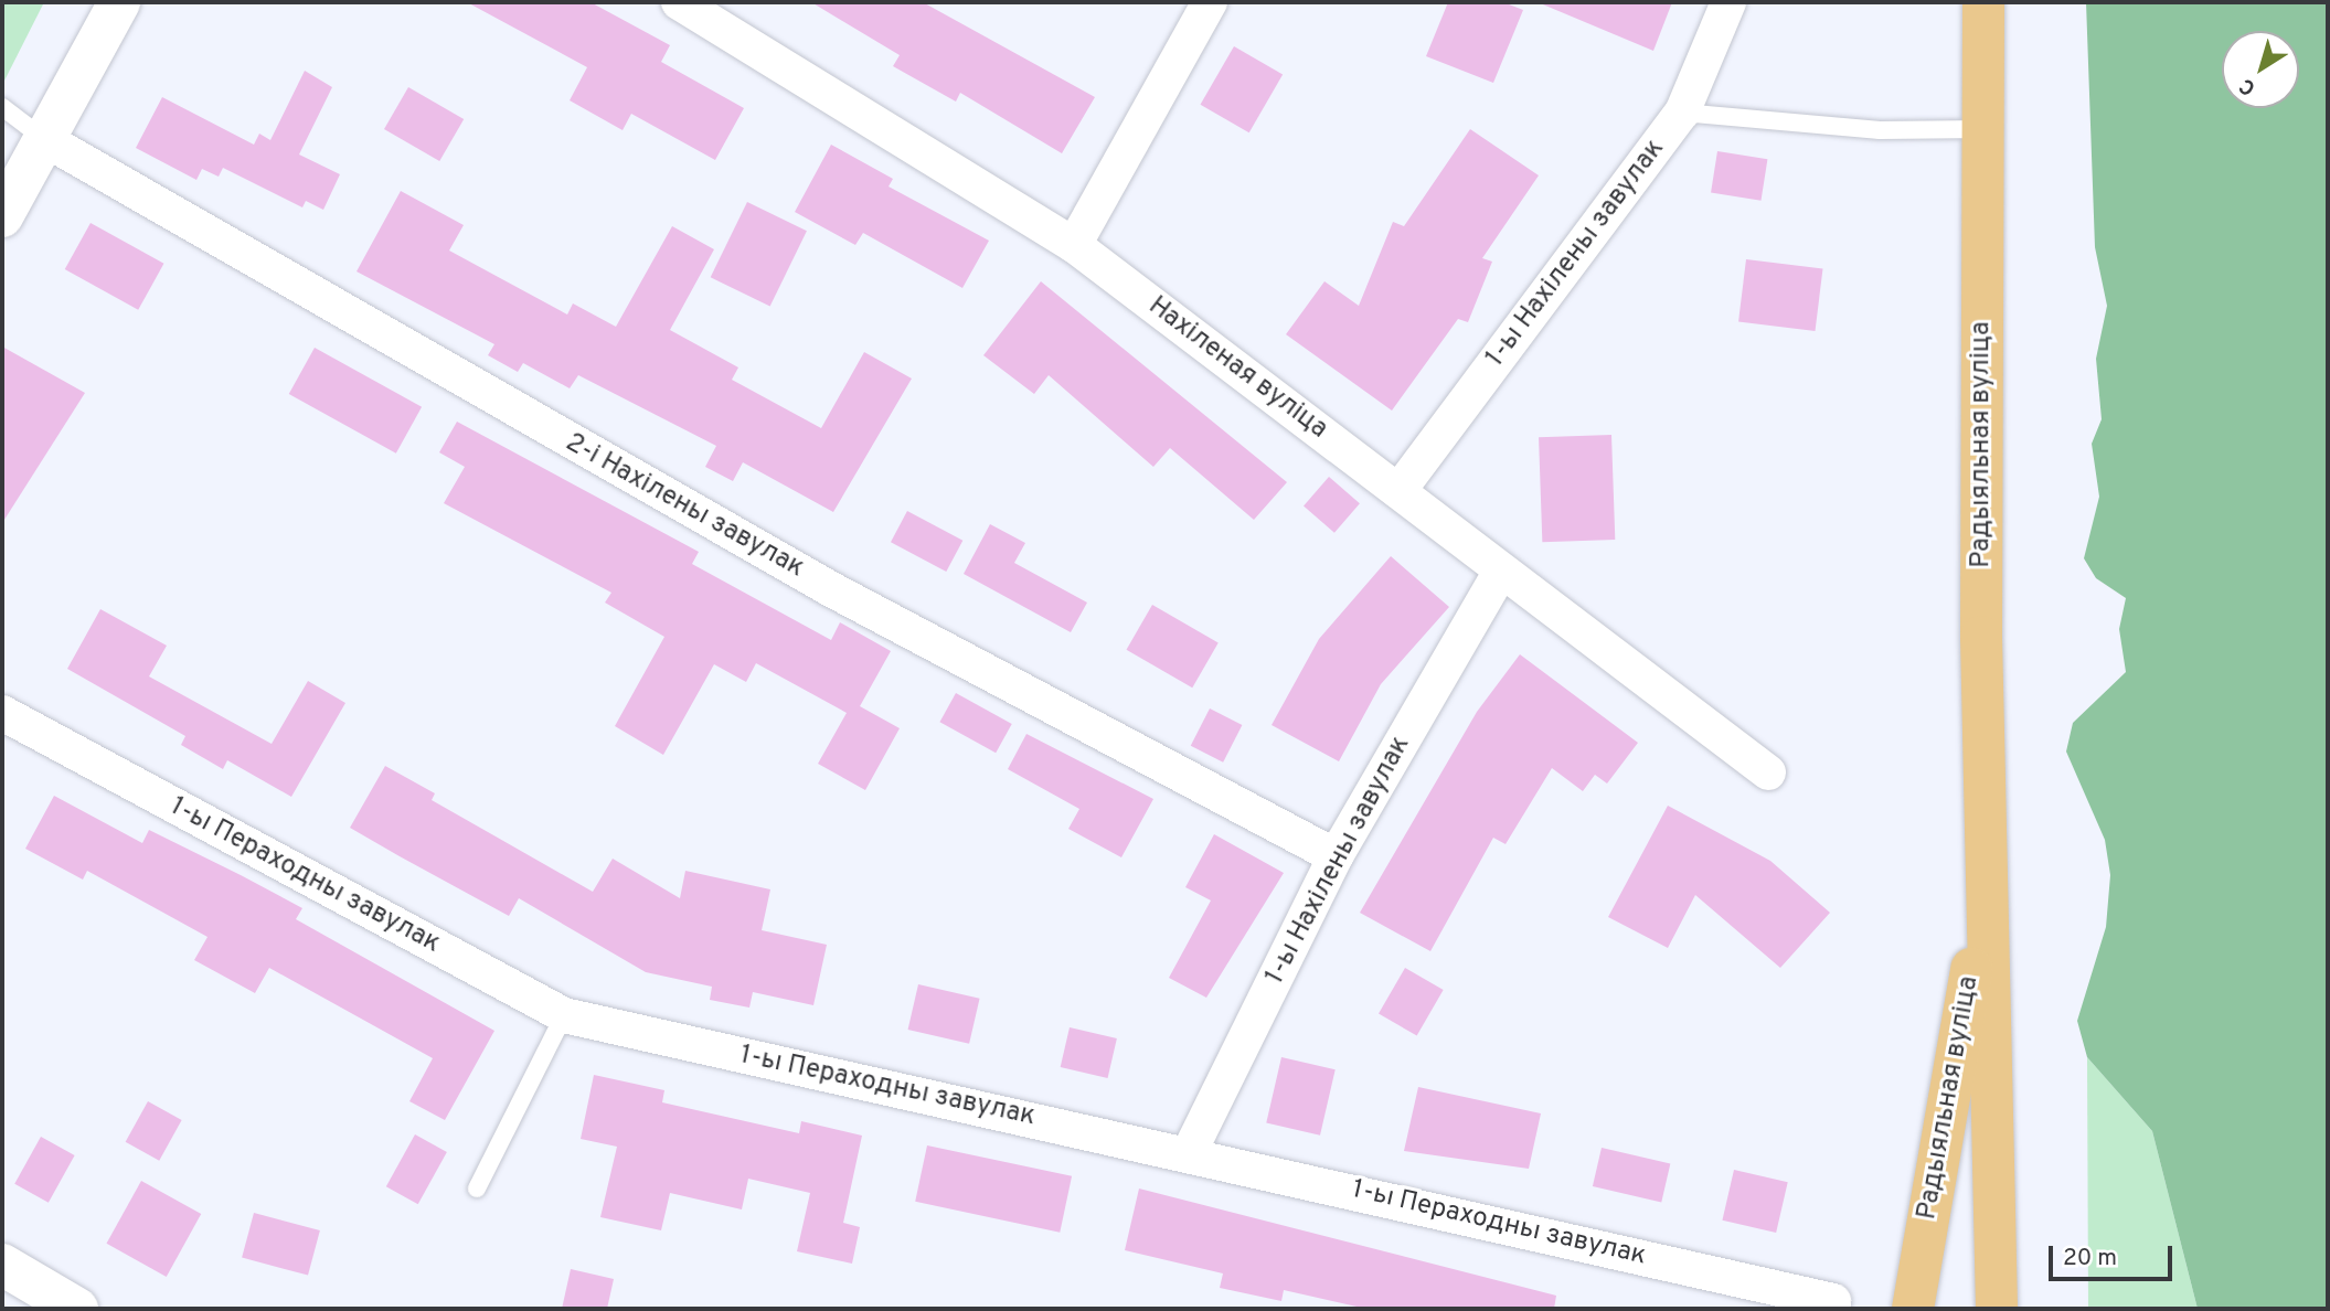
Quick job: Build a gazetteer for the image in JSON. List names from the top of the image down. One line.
{"streets":{"main road":["Радыяльная вуліца"],"street":["1-ы Нахілены завулак","Нахіленая вуліца","2-і Нахілены завулак","1-ы Пераходны завулак"]},"crossings":[["1-ы Нахілены завулак","Нахіленая вуліца"],["1-ы Нахілены завулак","2-і Нахілены завулак"],["1-ы Нахілены завулак","1-ы Пераходны завулак"]],"scale_bar":"20 m","north":"bottom left"}
